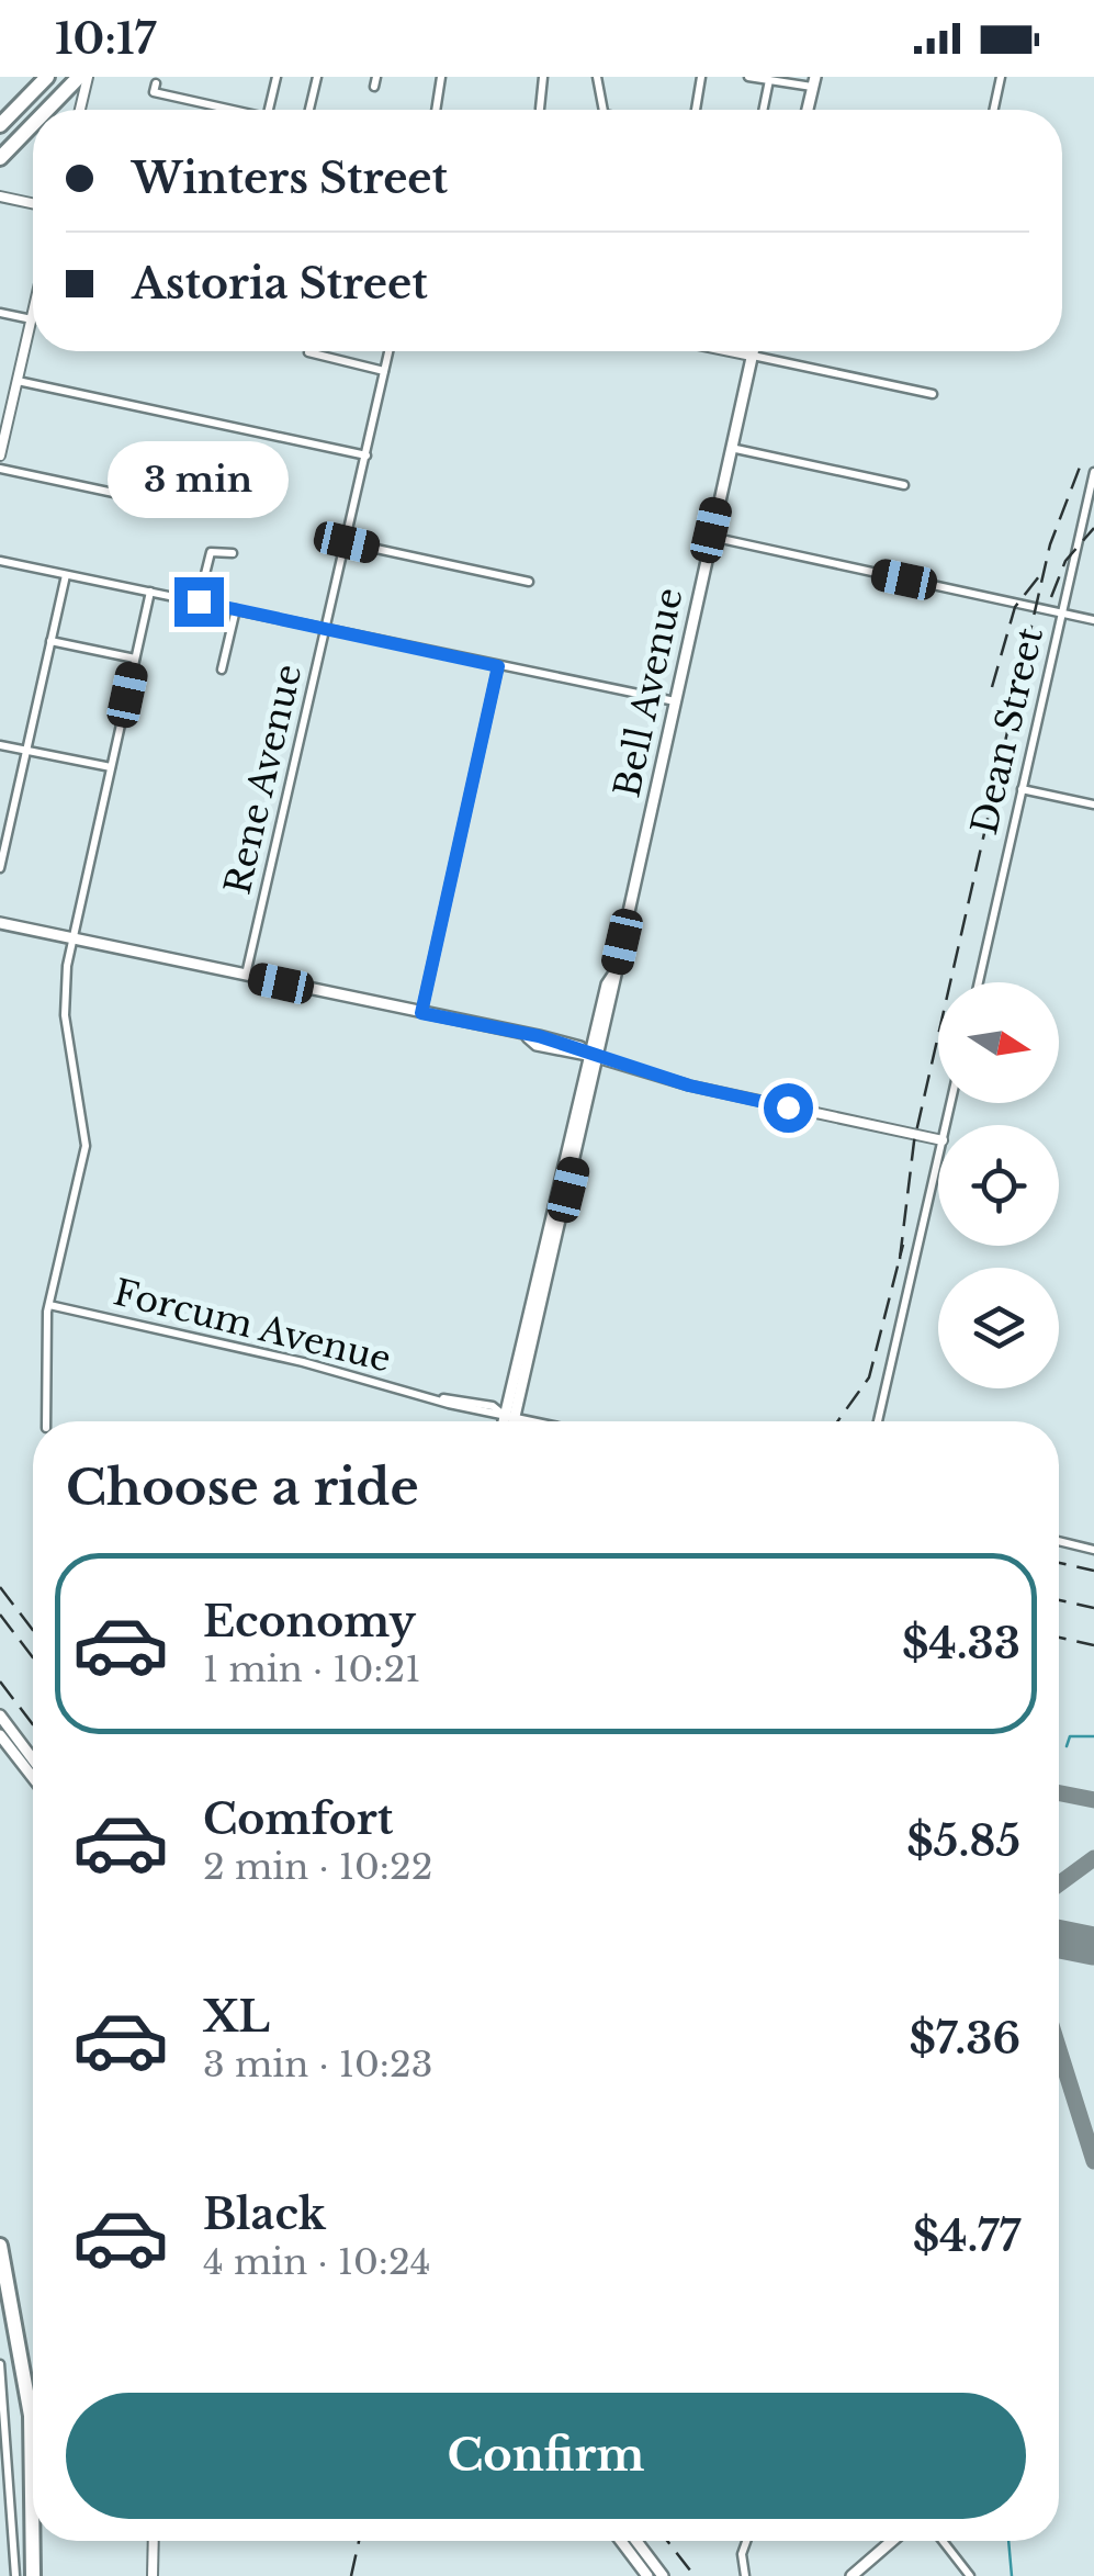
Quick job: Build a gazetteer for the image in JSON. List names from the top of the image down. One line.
{"streets":{"main road":["Bell Avenue"],"street":["Dean Street","Rene Avenue","Forcum Avenue"]},"crossings":[["Bell Avenue","Forcum Avenue"]],"north":"right","page":{"status":"10:17","banner":["Winters Street","Astoria Street"],"bubble":"3 min","heading":"Choose a ride","list":[{"name":"Economy","note":"1 min · 10:21","value":"$4.33"},{"name":"Comfort","note":"2 min · 10:22","value":"$5.85"},{"name":"XL","note":"3 min · 10:23","value":"$7.36"},{"name":"Black","note":"4 min · 10:24","value":"$4.77"}],"buttons":"Confirm"}}
